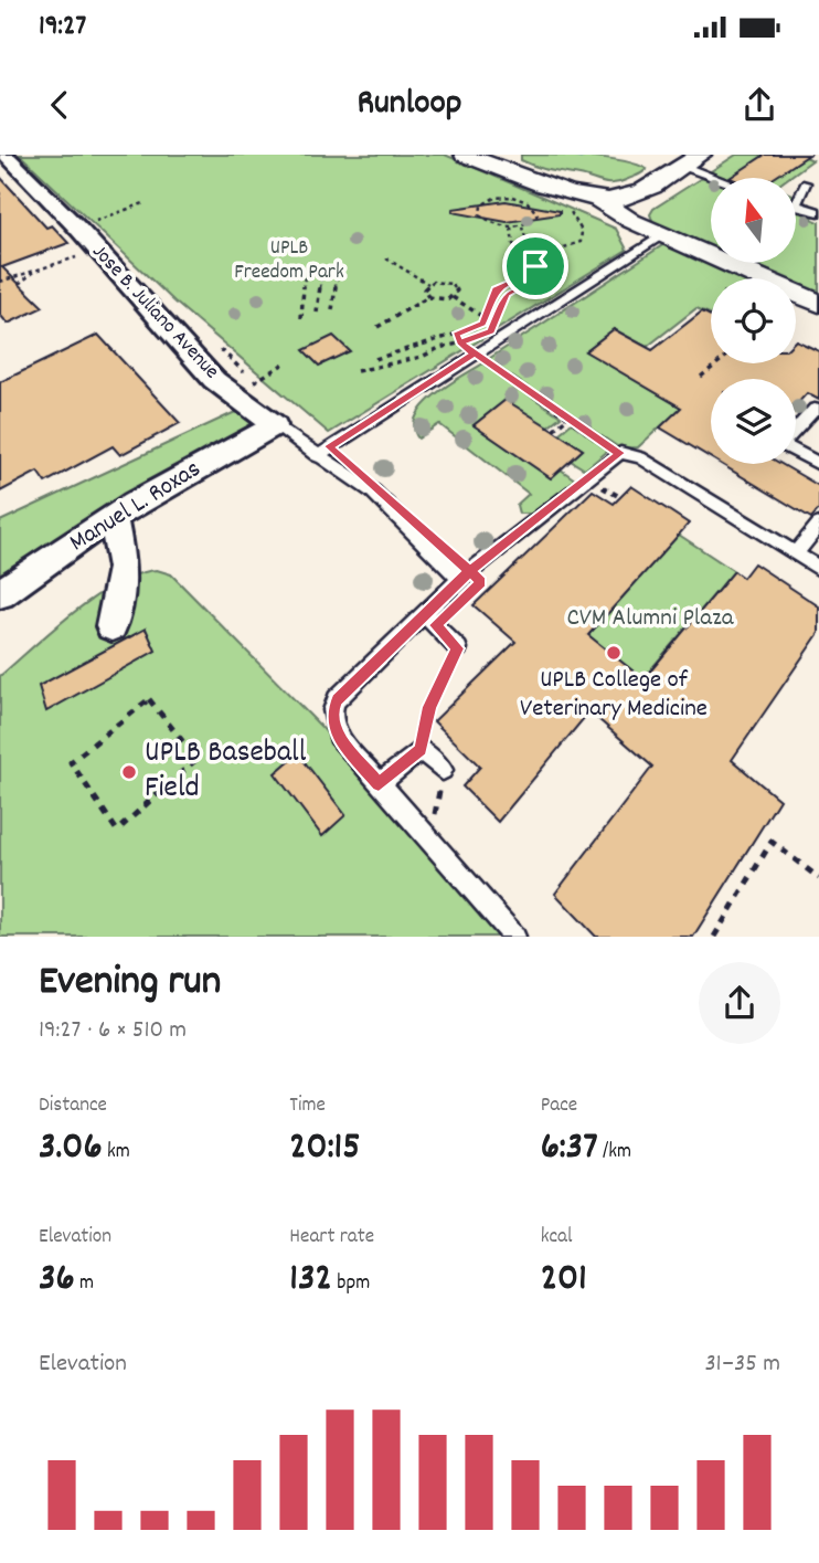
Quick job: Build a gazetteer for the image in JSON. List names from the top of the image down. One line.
{"streets":{"street":["Jose B. Juliano Avenue","Manuel L. Roxas"]},"crossings":[["Jose B. Juliano Avenue","Manuel L. Roxas"]],"parks":["UPLB Freedom Park","CVM Alumni Plaza"],"places":["UPLB College of Veterinary Medicine","UPLB Baseball Field"],"north":"top","page":{"status":"19:27","header":"Runloop","heading":["Evening run","19:27 · 6 × 510 m"],"stats":[["Distance","3.06 km"],["Time","20:15"],["Pace","6:37 /km"],["Elevation","36 m"],["Heart rate","132 bpm"],["kcal","201"]],"chart":["Elevation","31–35 m"]}}
